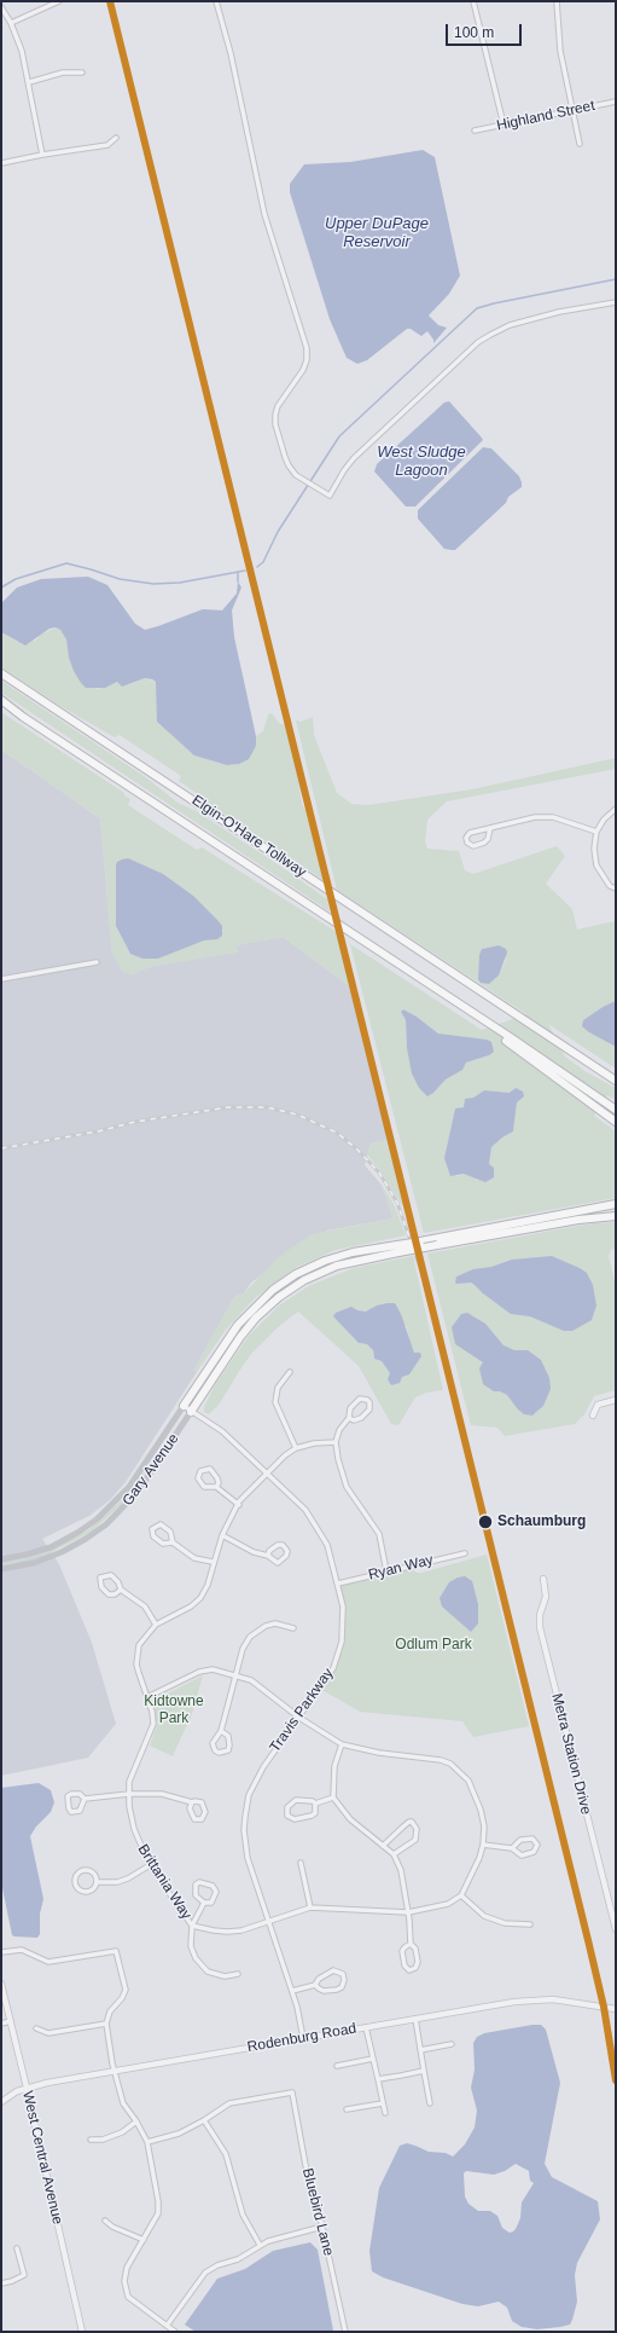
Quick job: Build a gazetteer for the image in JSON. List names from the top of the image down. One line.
{"streets":{"highway":["Elgin-O'Hare Tollway"],"main road":["Gary Avenue"],"street":["Highland Street","Ryan Way","Travis Parkway","Metra Station Drive","Brittania Way","Rodenburg Road","West Central Avenue","Bluebird Lane"]},"crossings":[["Gary Avenue","Travis Parkway"],["Ryan Way","Travis Parkway"],["Travis Parkway","Brittania Way"],["Travis Parkway","Rodenburg Road"],["Rodenburg Road","West Central Avenue"]],"water":["Upper DuPage Reservoir","West Sludge Lagoon"],"parks":["Odlum Park","Kidtowne Park"],"places":["Schaumburg"],"scale_bar":"100 m"}
